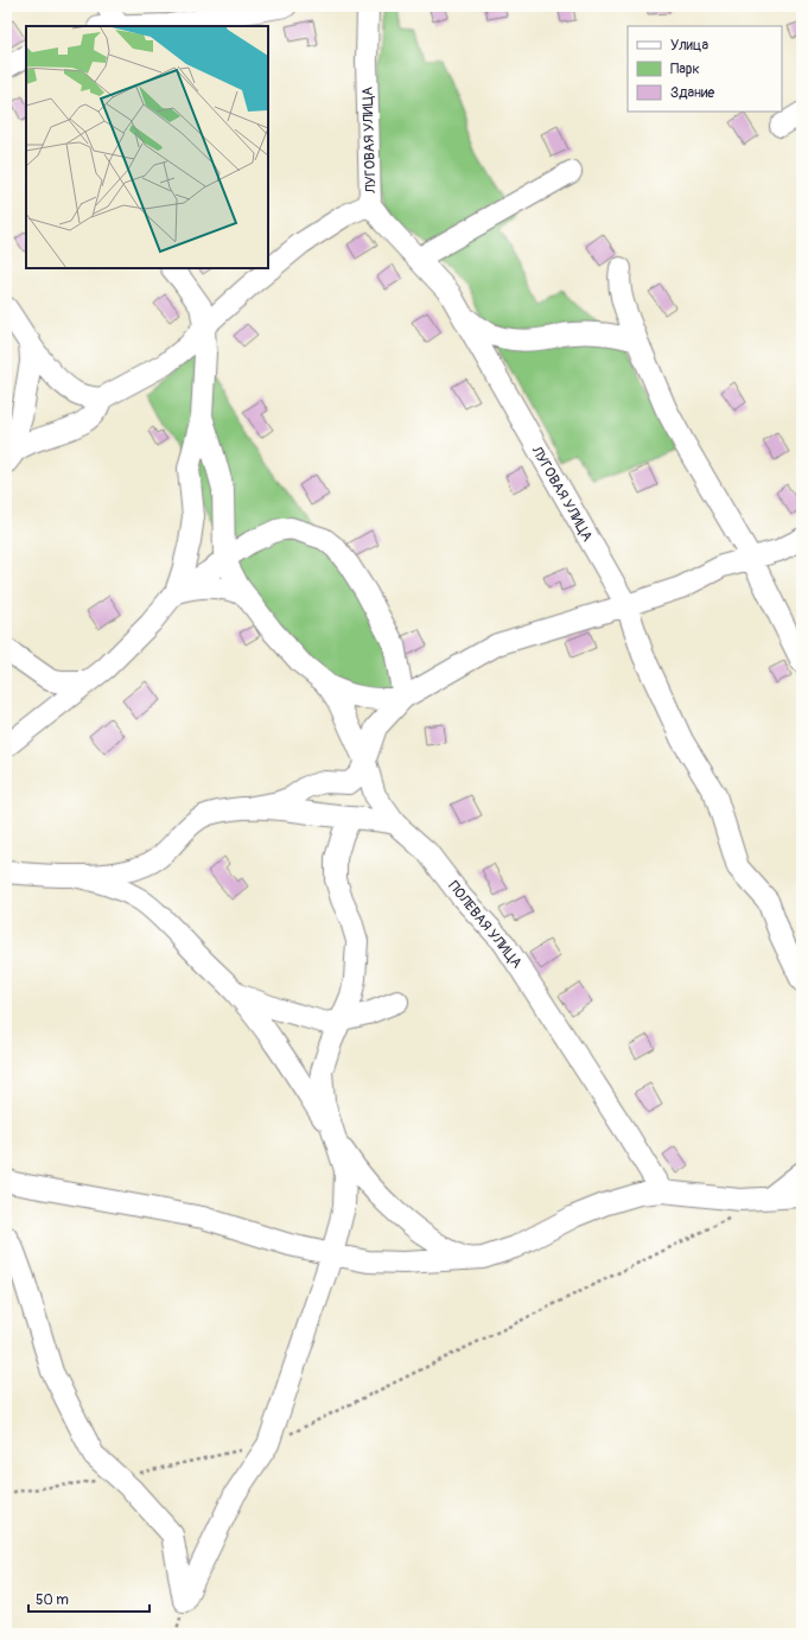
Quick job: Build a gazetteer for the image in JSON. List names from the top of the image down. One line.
{"streets":{"street":["ЛУГОВАЯ УЛИЦА","ПОЛЕВАЯ УЛИЦА"]},"legend":["Улица","Парк","Здание"],"scale_bar":"50 m"}
